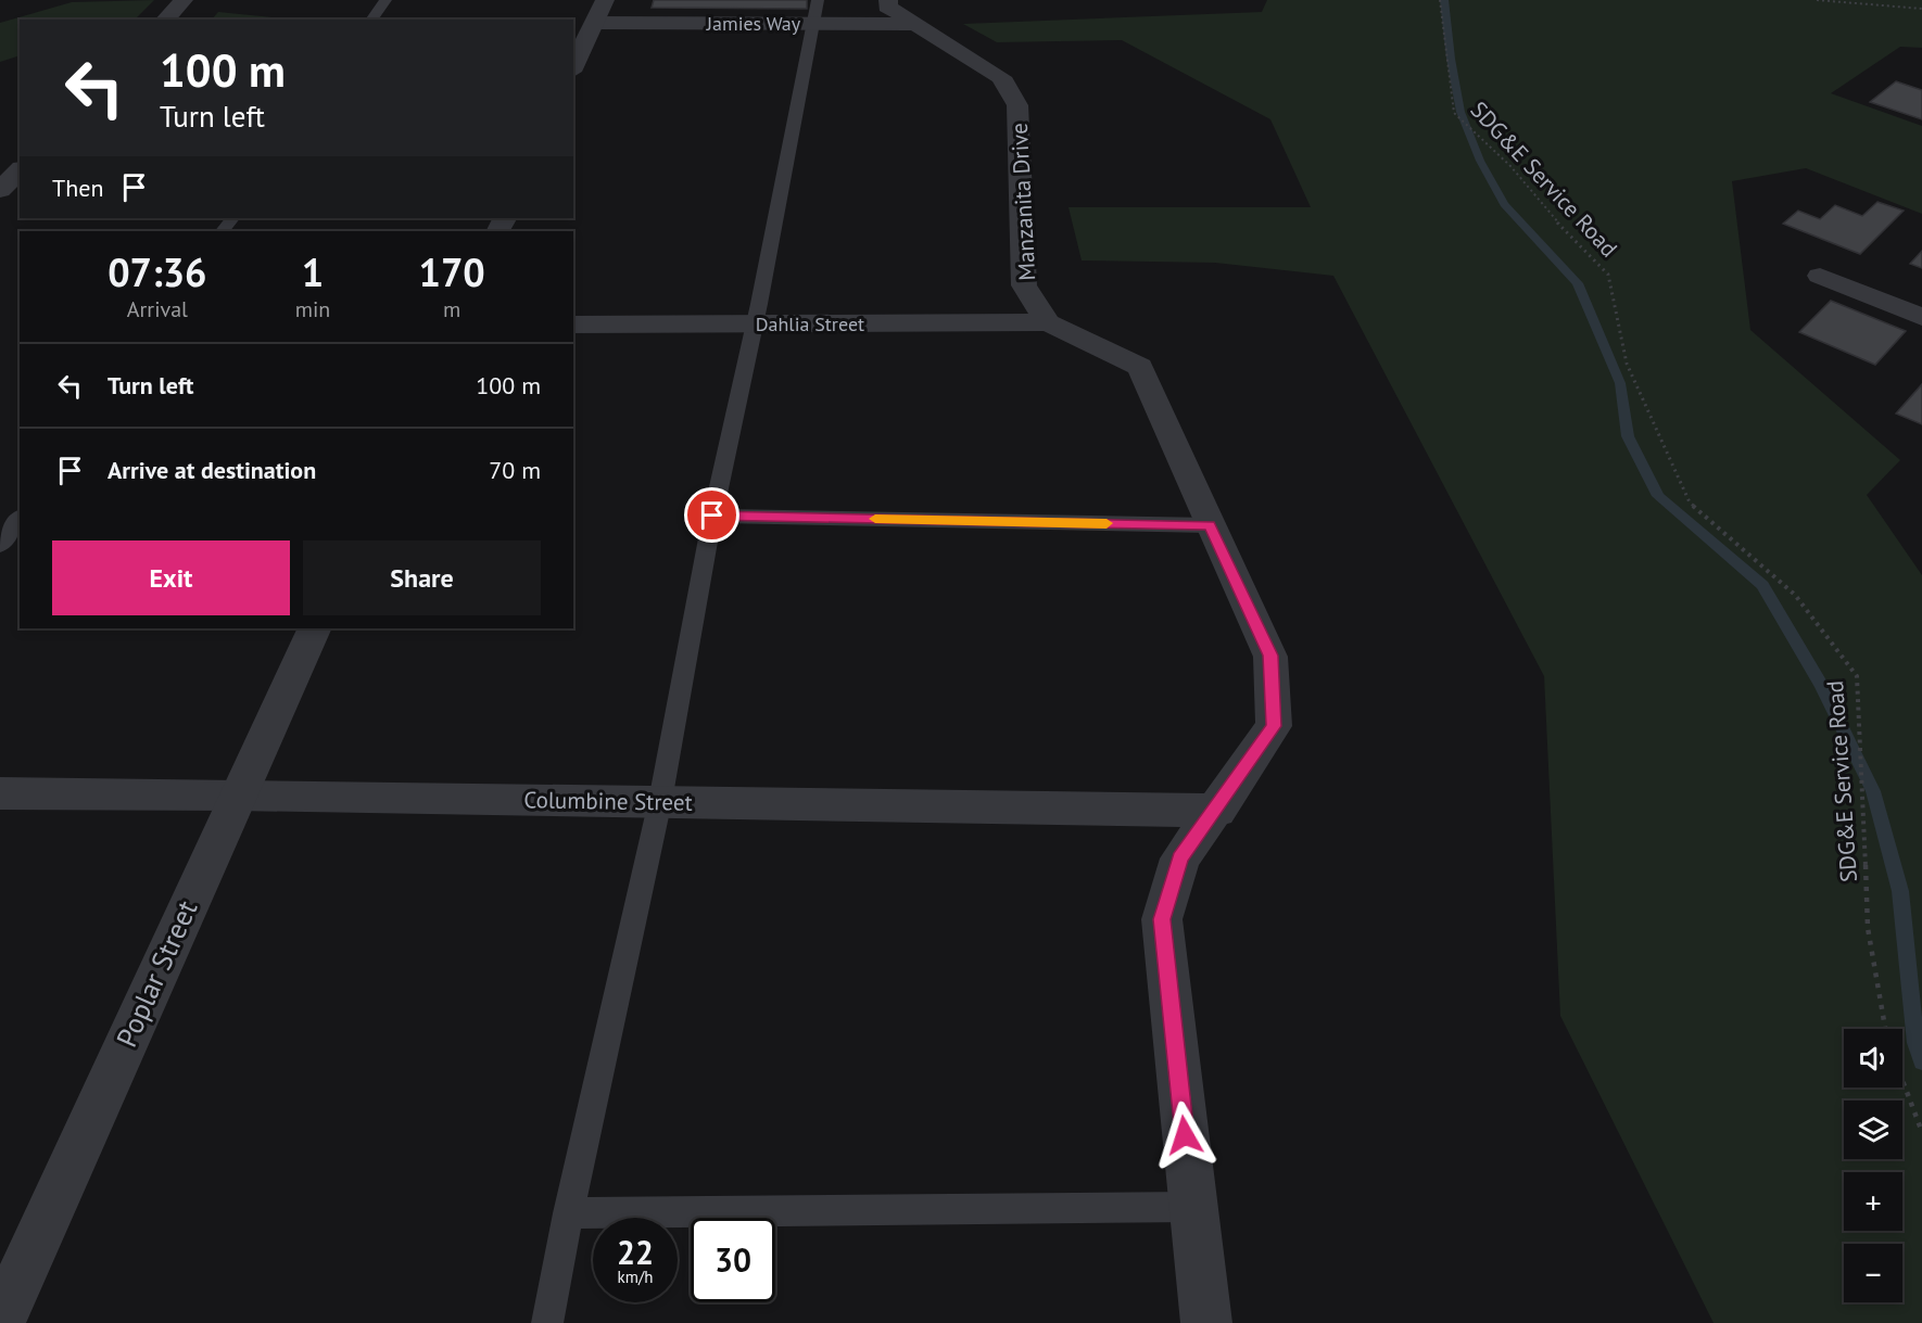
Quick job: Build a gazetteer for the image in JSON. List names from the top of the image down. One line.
{"streets":{"street":["Jamies Way","Manzanita Drive","Dahlia Street","Columbine Street","Poplar Street"],"path":["SDG&E Service Road"]},"crossings":[["Jamies Way","Manzanita Drive"],["Manzanita Drive","Dahlia Street"],["Columbine Street","Poplar Street"]],"page":{"turn":["100 m","Turn left"],"then":"Then","eta":["07:36","Arrival","1","min","170","m"],"list":[{"name":"Turn left","value":"100 m"},{"name":"Arrive at destination","value":"70 m"}],"buttons":["Exit","Share"],"map_buttons":["+","−"],"speed":"22 km/h","limit":"30"}}
